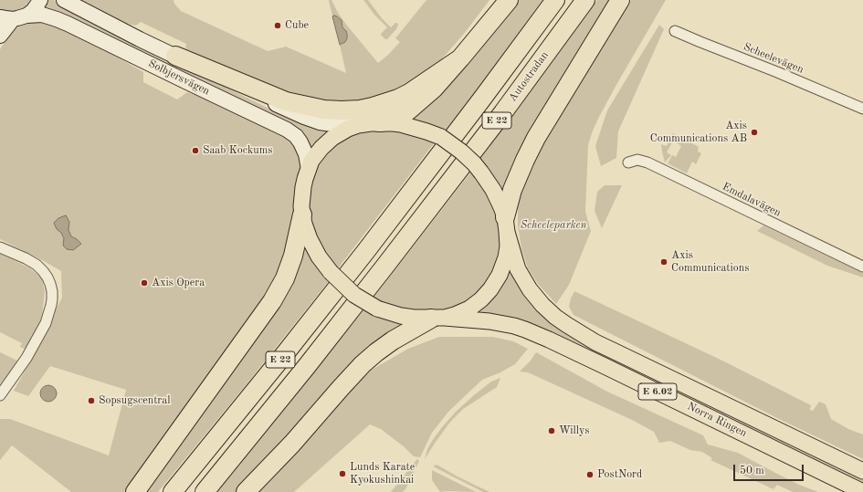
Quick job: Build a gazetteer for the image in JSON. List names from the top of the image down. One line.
{"streets":{"highway":["Autostradan","E 22"],"main road":["Solbjersvägen","E 6.02","Norra Ringen"],"street":["Scheelevägen","Emdalavägen"]},"crossings":[["Solbjersvägen","Norra Ringen"]],"parks":["Scheeleparken"],"places":["Cube","Axis Communications AB","Saab Kockums","Axis Communications","Axis Opera","Sopsugscentral","Willys","Lunds Karate Kyokushinkai","PostNord"],"scale_bar":"50 m"}
